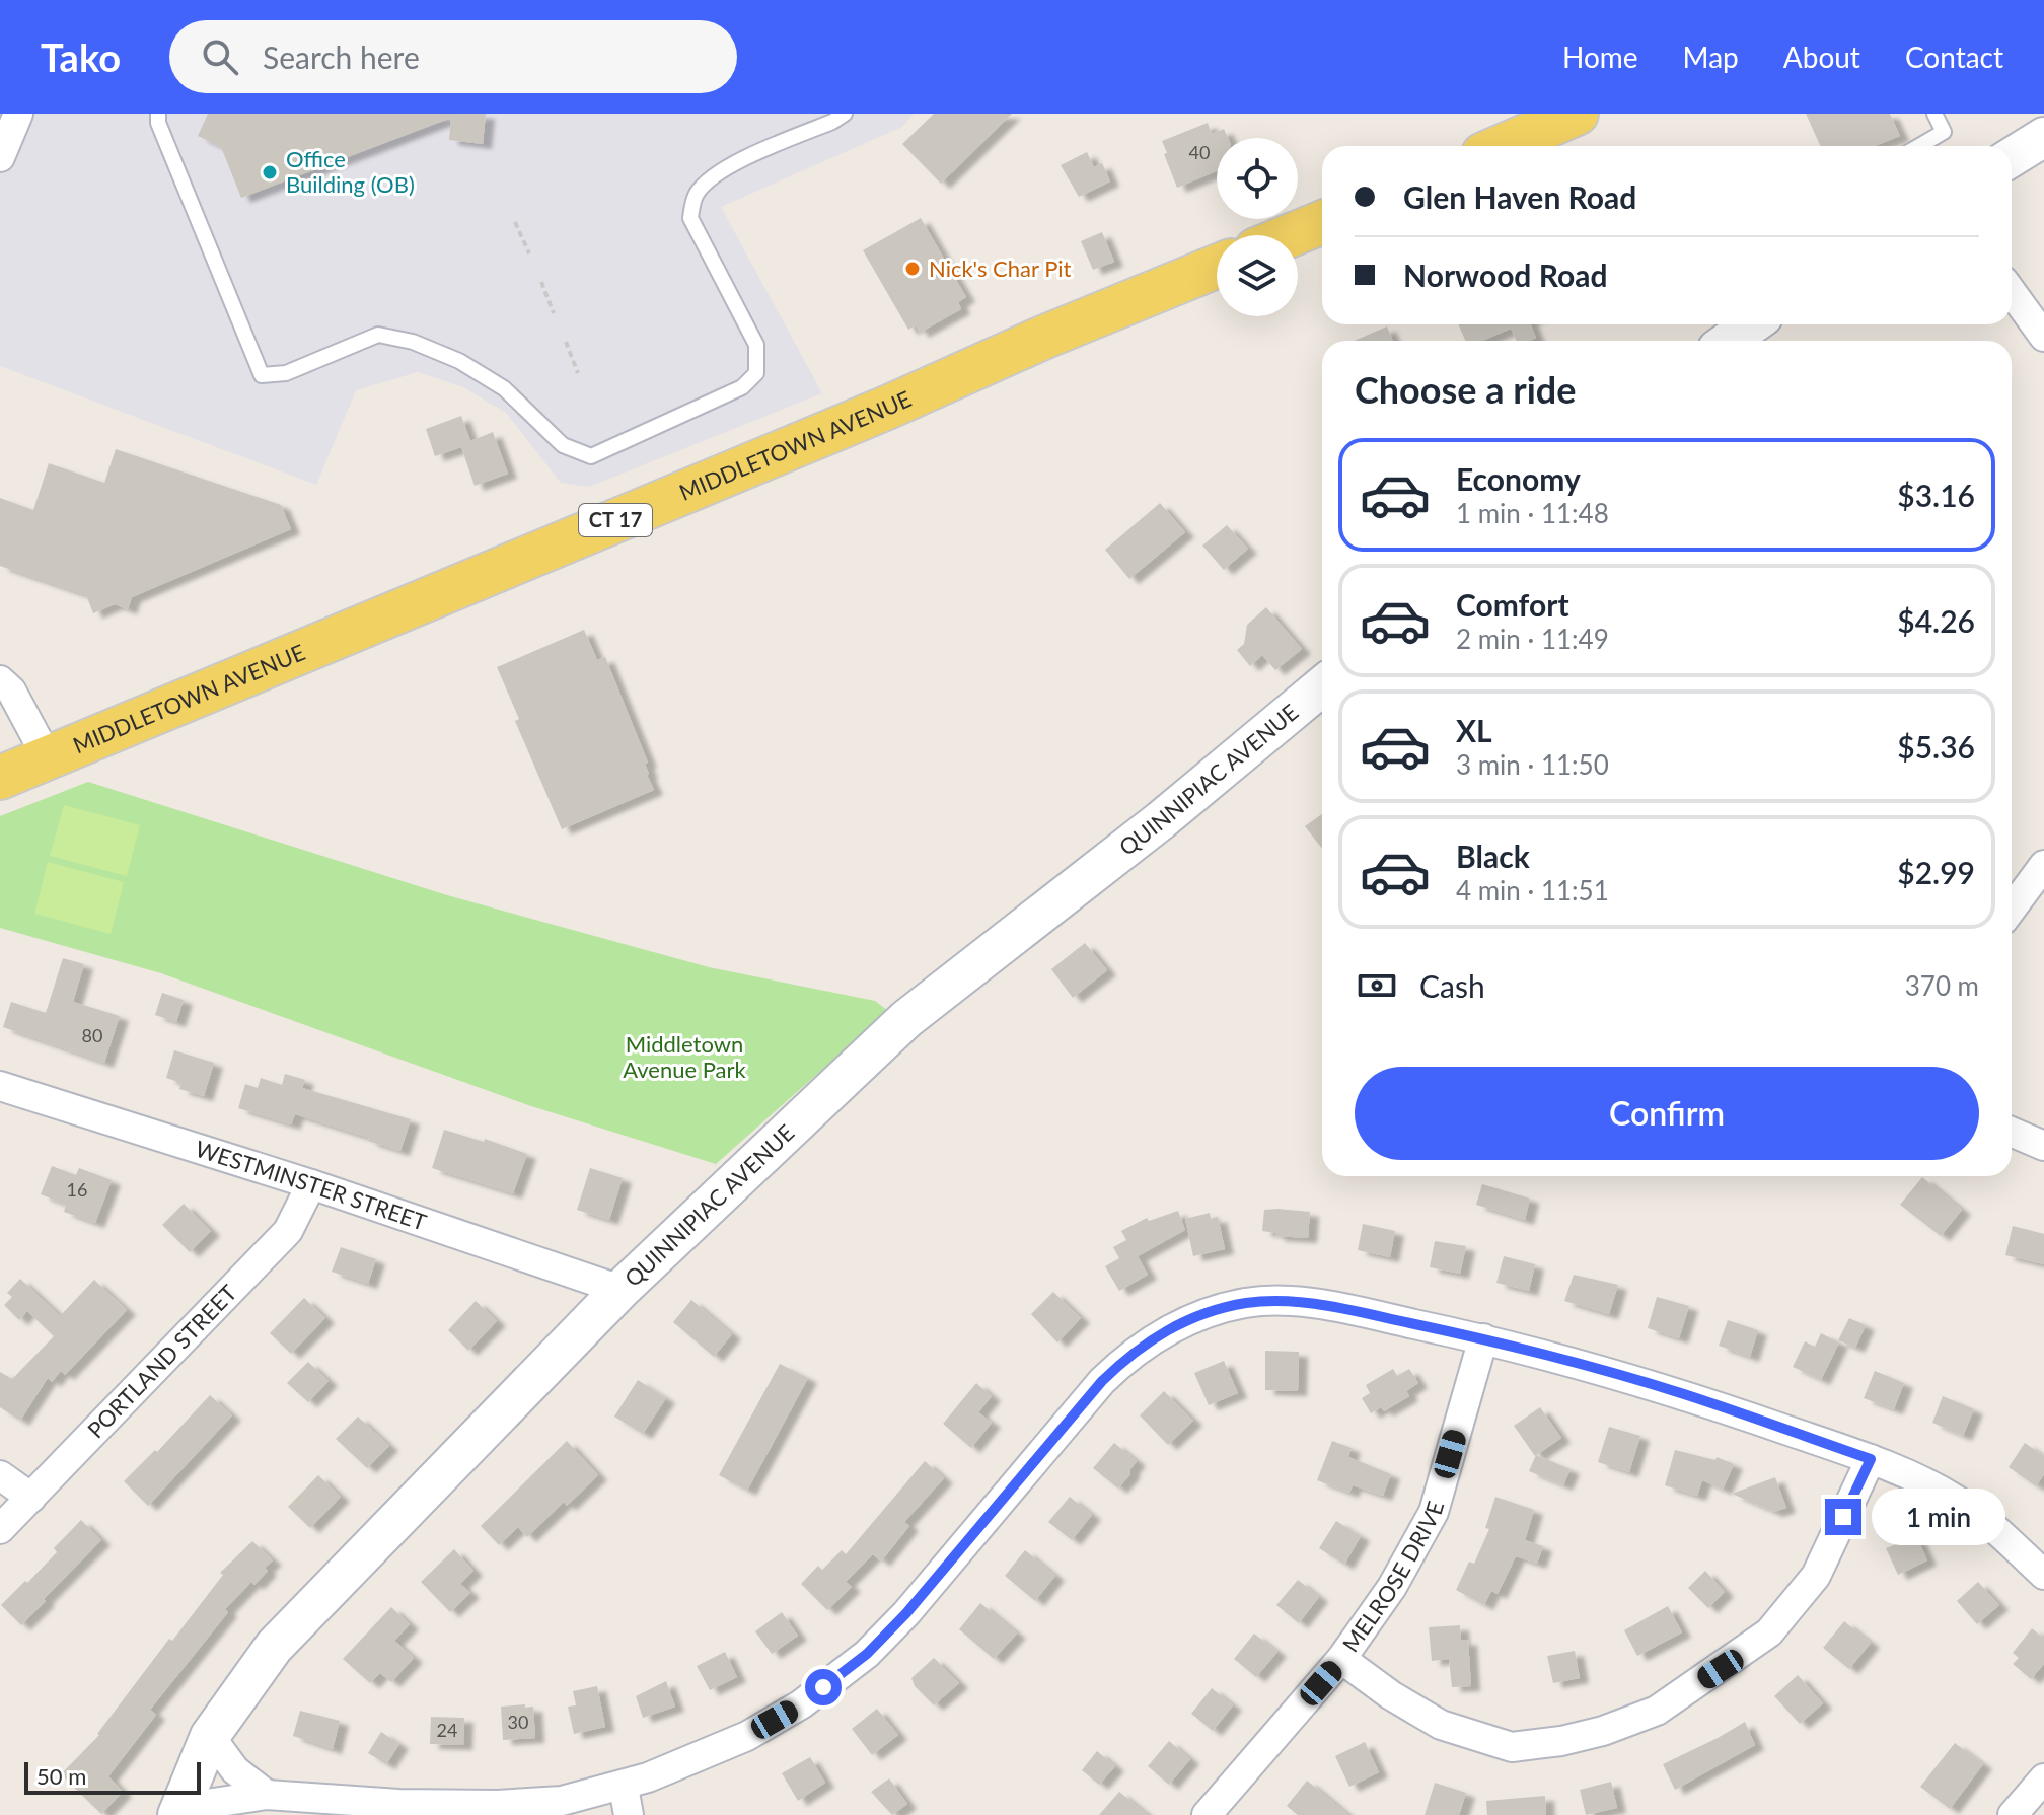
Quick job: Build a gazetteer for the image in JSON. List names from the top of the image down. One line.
{"streets":{"main road":["MIDDLETOWN AVENUE","CT 17","QUINNIPIAC AVENUE"],"street":["WESTMINSTER STREET","PORTLAND STREET","MELROSE DRIVE"]},"crossings":[["QUINNIPIAC AVENUE","WESTMINSTER STREET"],["WESTMINSTER STREET","PORTLAND STREET"]],"parks":["Middletown Avenue Park"],"places":["Office Building (OB)","Nick's Char Pit"],"house_numbers":["40","80","16","30","24"],"scale_bar":"50 m","page":{"header":"Tako","search":"Search here","nav":["Home","Map","About","Contact"],"banner":["Glen Haven Road","Norwood Road"],"heading":"Choose a ride","list":[{"name":"Economy","note":"1 min · 11:48","value":"$3.16"},{"name":"Comfort","note":"2 min · 11:49","value":"$4.26"},{"name":"XL","note":"3 min · 11:50","value":"$5.36"},{"name":"Black","note":"4 min · 11:51","value":"$2.99"}],"pay":["Cash","370 m"],"buttons":"Confirm","bubble":"1 min","scale":"50 m"}}
